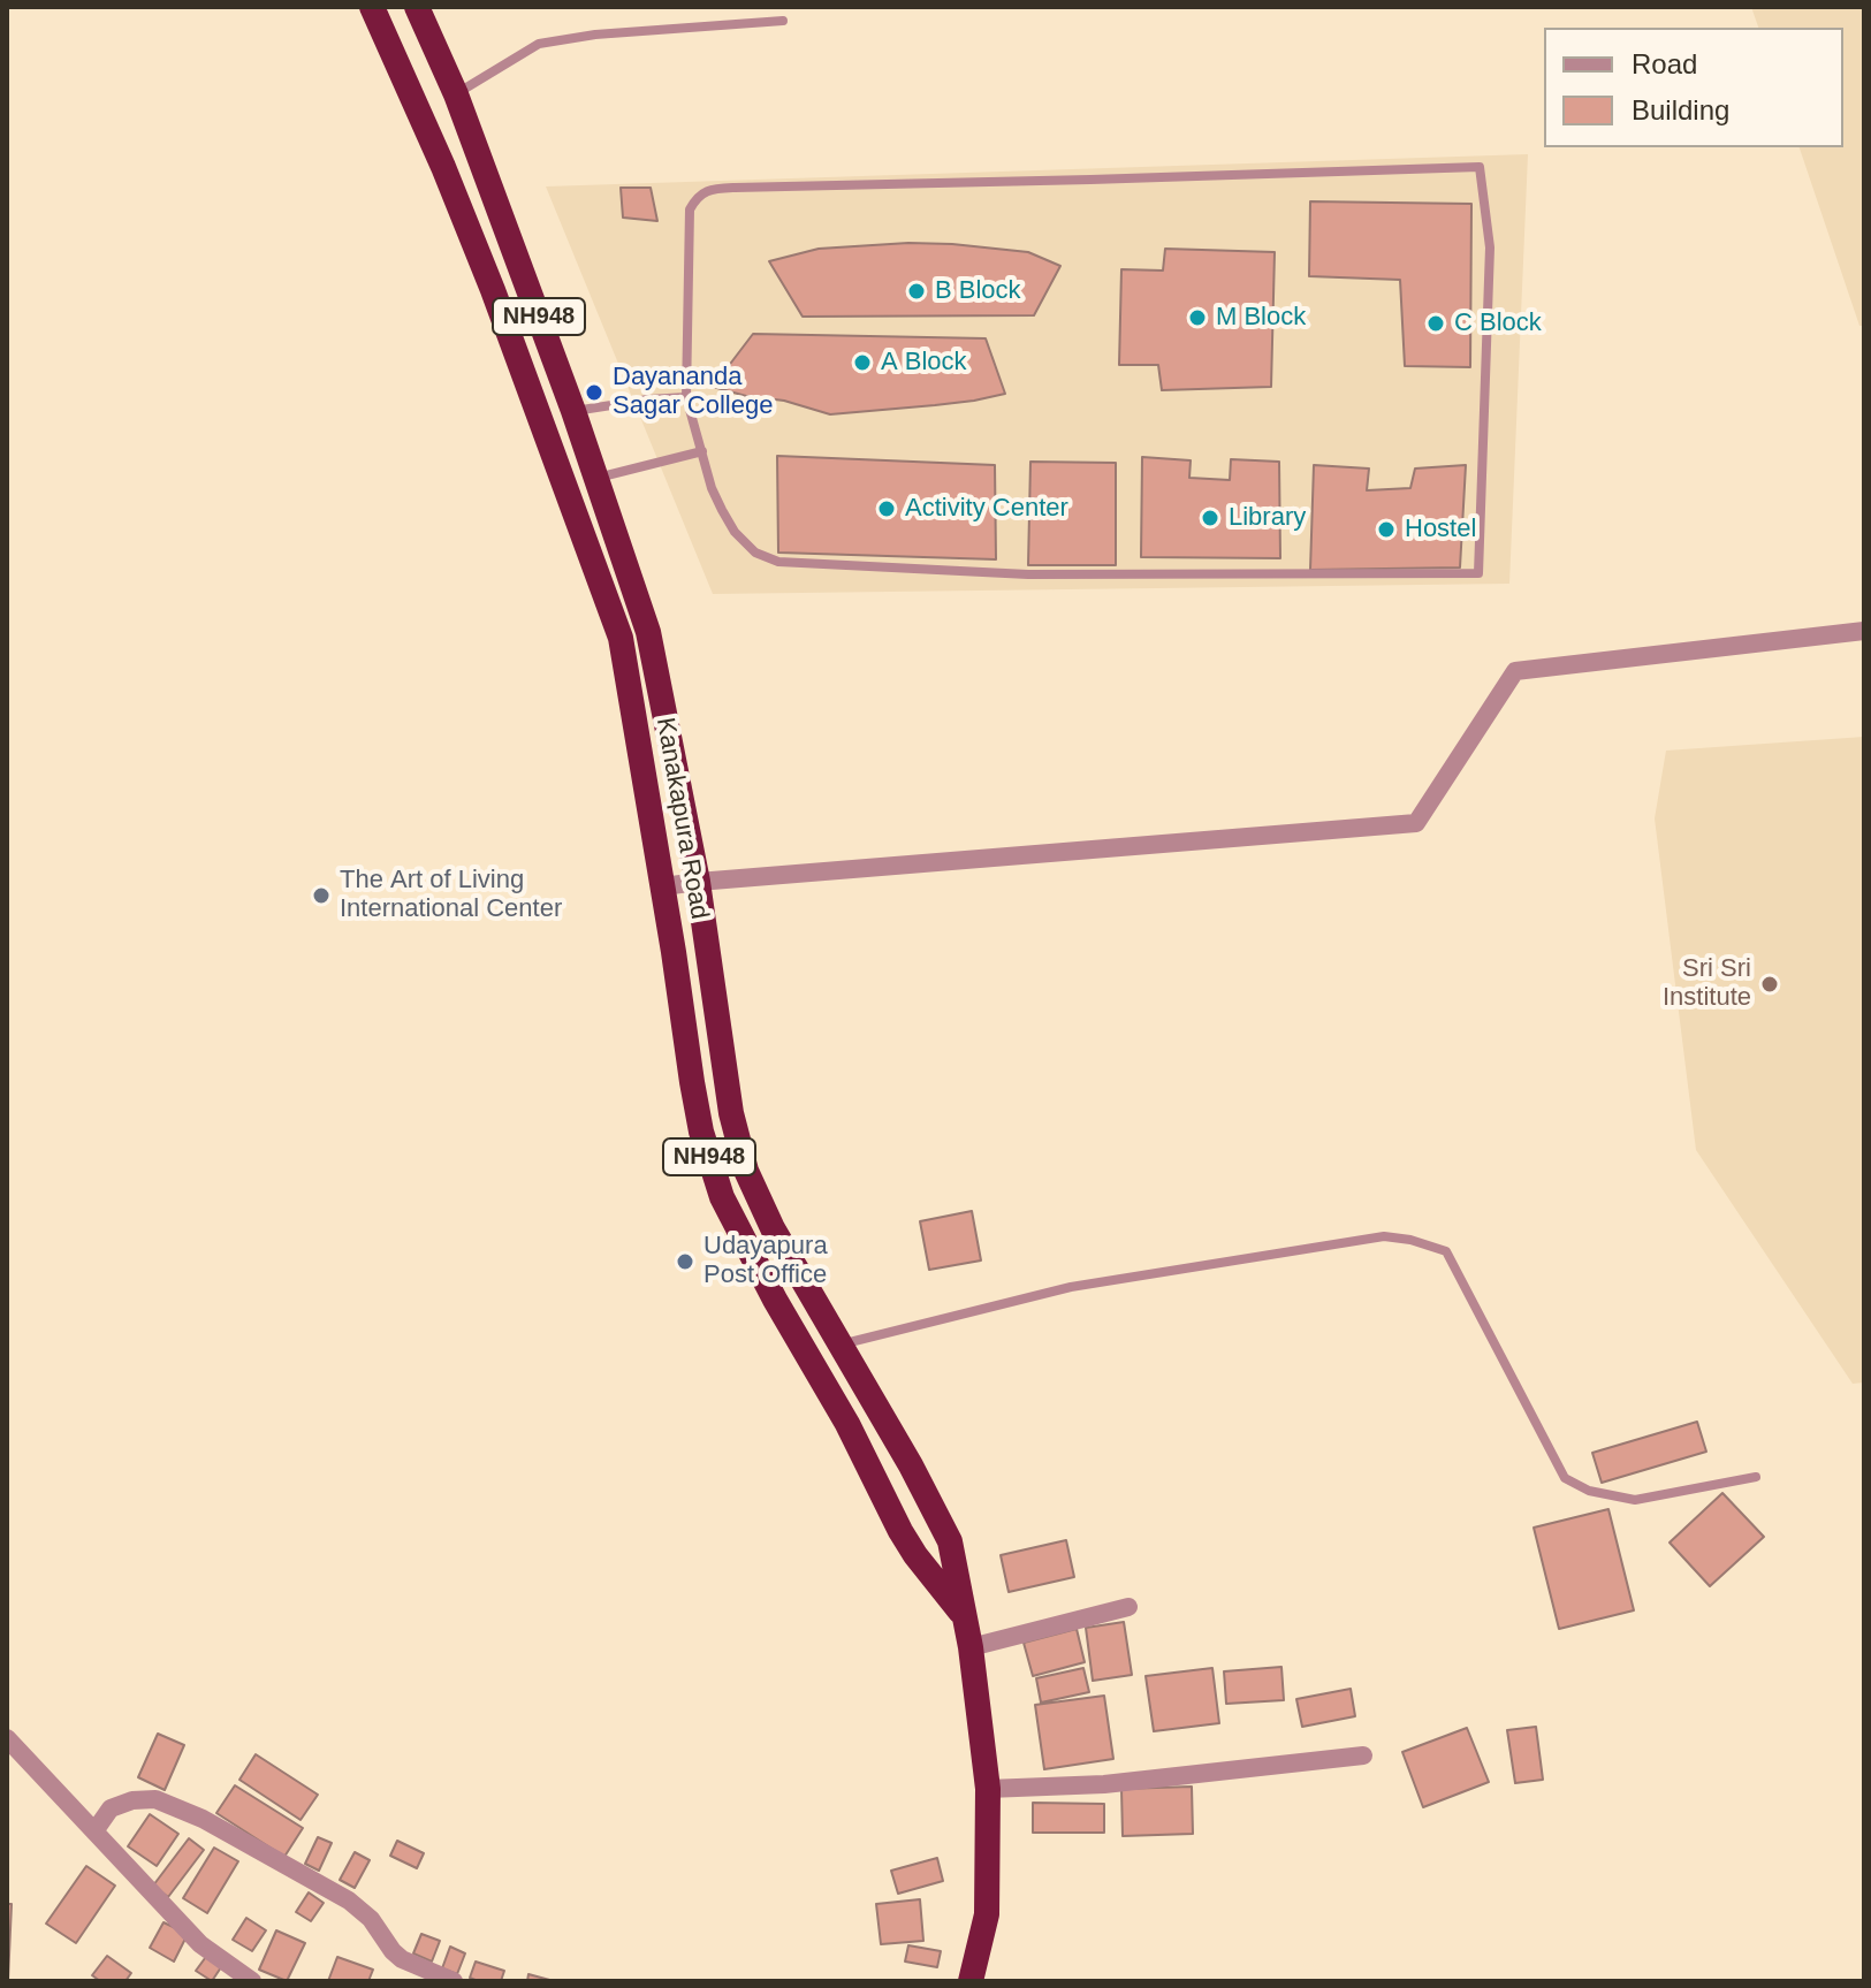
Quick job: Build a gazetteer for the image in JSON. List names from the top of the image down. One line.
{"streets":{"highway":["NH948","Kanakapura Road"]},"places":["B Block","M Block","C Block","A Block","Dayananda Sagar College","Activity Center","Library","Hostel","The Art of Living International Center","Sri Sri Institute","Udayapura Post Office"],"legend":["Road","Building"]}
